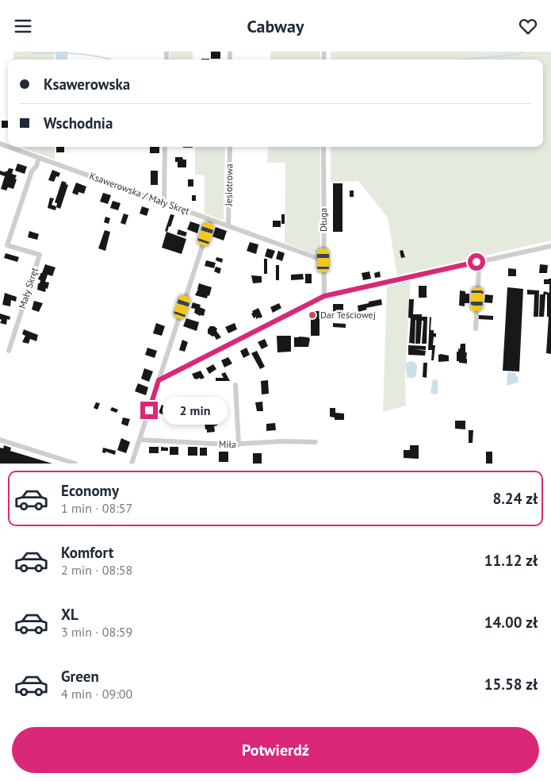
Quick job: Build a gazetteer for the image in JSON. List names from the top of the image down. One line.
{"streets":{"street":["Jesiotrowa","Ksawerowska / Mały Skręt","Długa","Mały Skręt","Miła"]},"crossings":[["Jesiotrowa","Ksawerowska / Mały Skręt"],["Ksawerowska / Mały Skręt","Długa"],["Ksawerowska / Mały Skręt","Mały Skręt"]],"places":["Dar Teściowej"],"page":{"header":"Cabway","banner":["Ksawerowska","Wschodnia"],"bubble":"2 min","list":[{"name":"Economy","note":"1 min · 08:57","value":"8.24 zł"},{"name":"Komfort","note":"2 min · 08:58","value":"11.12 zł"},{"name":"XL","note":"3 min · 08:59","value":"14.00 zł"},{"name":"Green","note":"4 min · 09:00","value":"15.58 zł"}],"buttons":"Potwierdź"}}
